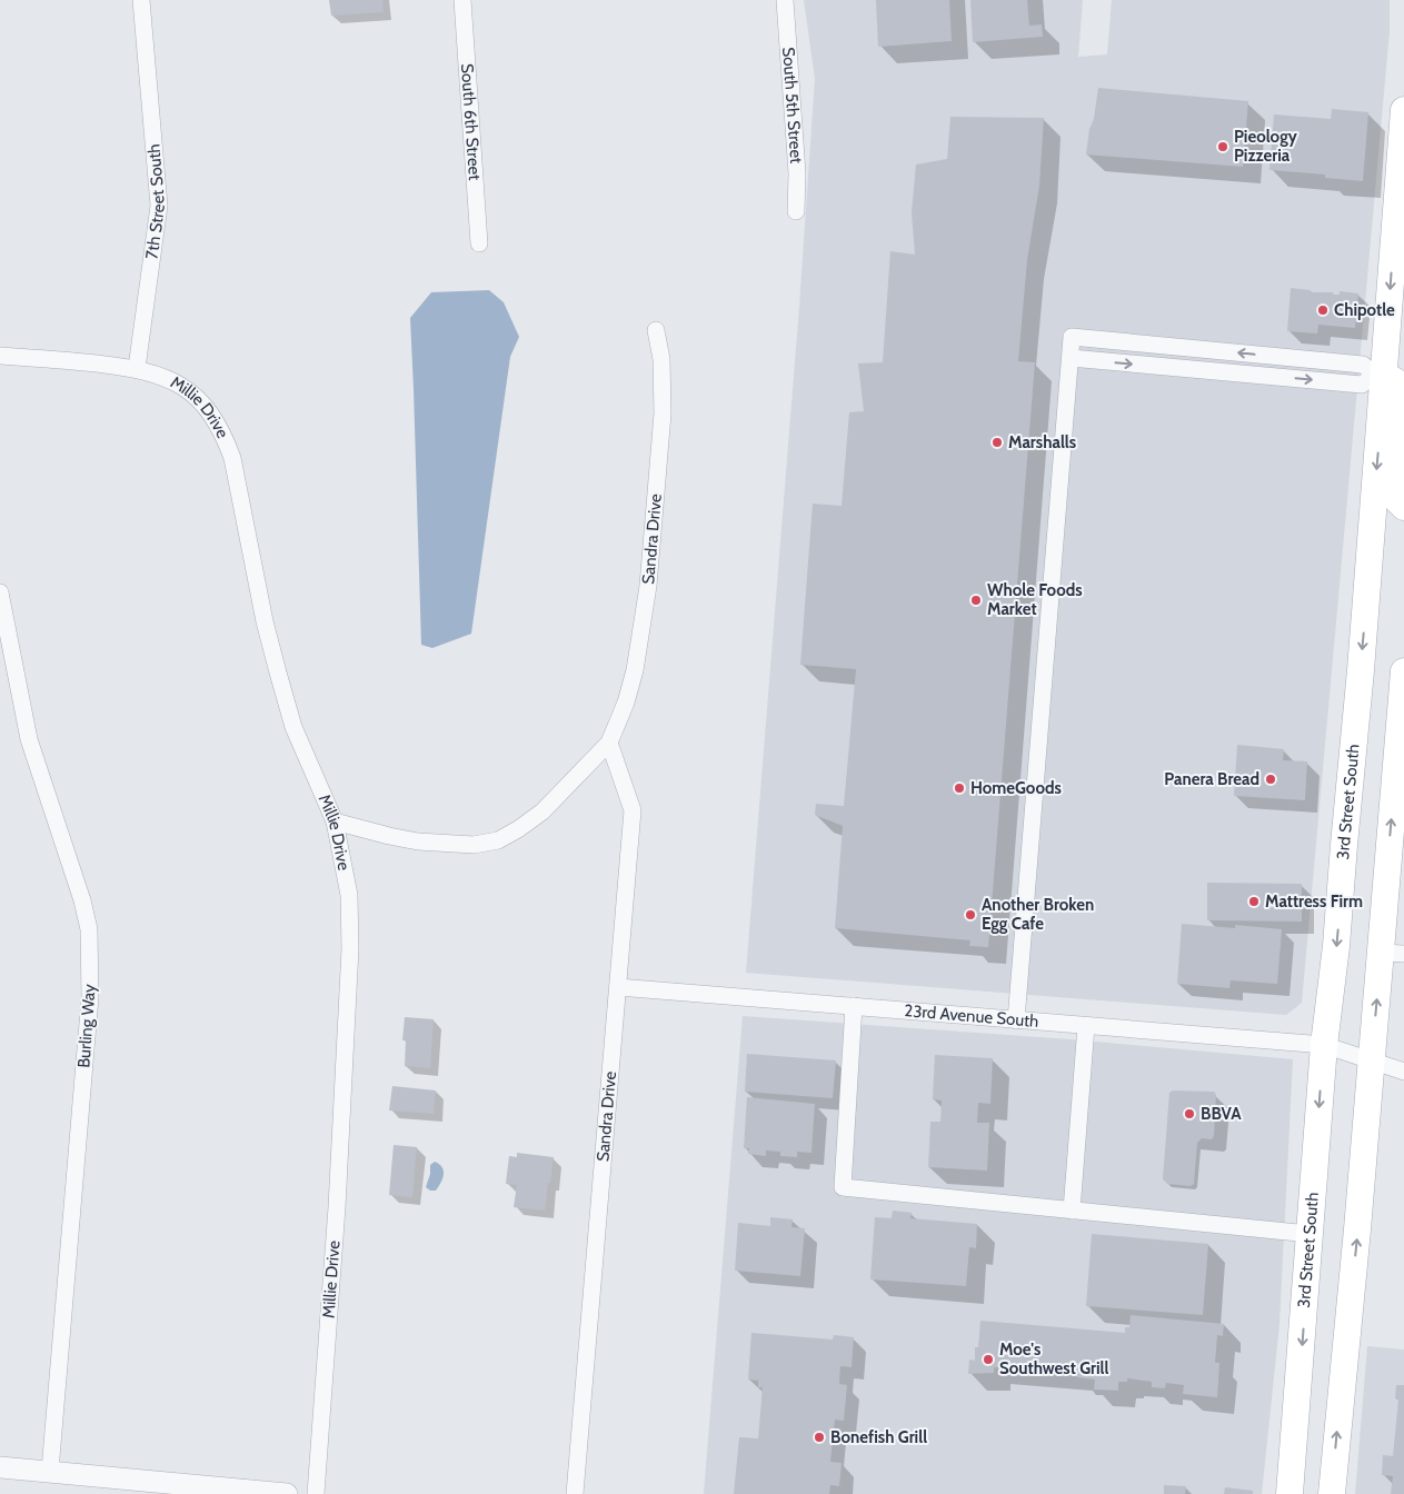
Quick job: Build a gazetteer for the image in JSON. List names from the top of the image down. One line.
{"streets":{"main road":["3rd Street South"],"street":["South 5th Street","South 6th Street","7th Street South","Millie Drive","Sandra Drive","23rd Avenue South","Burling Way"]},"crossings":[["7th Street South","Millie Drive"],["Millie Drive","Sandra Drive"],["Sandra Drive","23rd Avenue South"],["3rd Street South","23rd Avenue South"]],"places":["Pieology Pizzeria","Chipotle","Marshalls","Whole Foods Market","Panera Bread","HomeGoods","Mattress Firm","Another Broken Egg Cafe","BBVA","Moe's Southwest Grill","Bonefish Grill"]}
